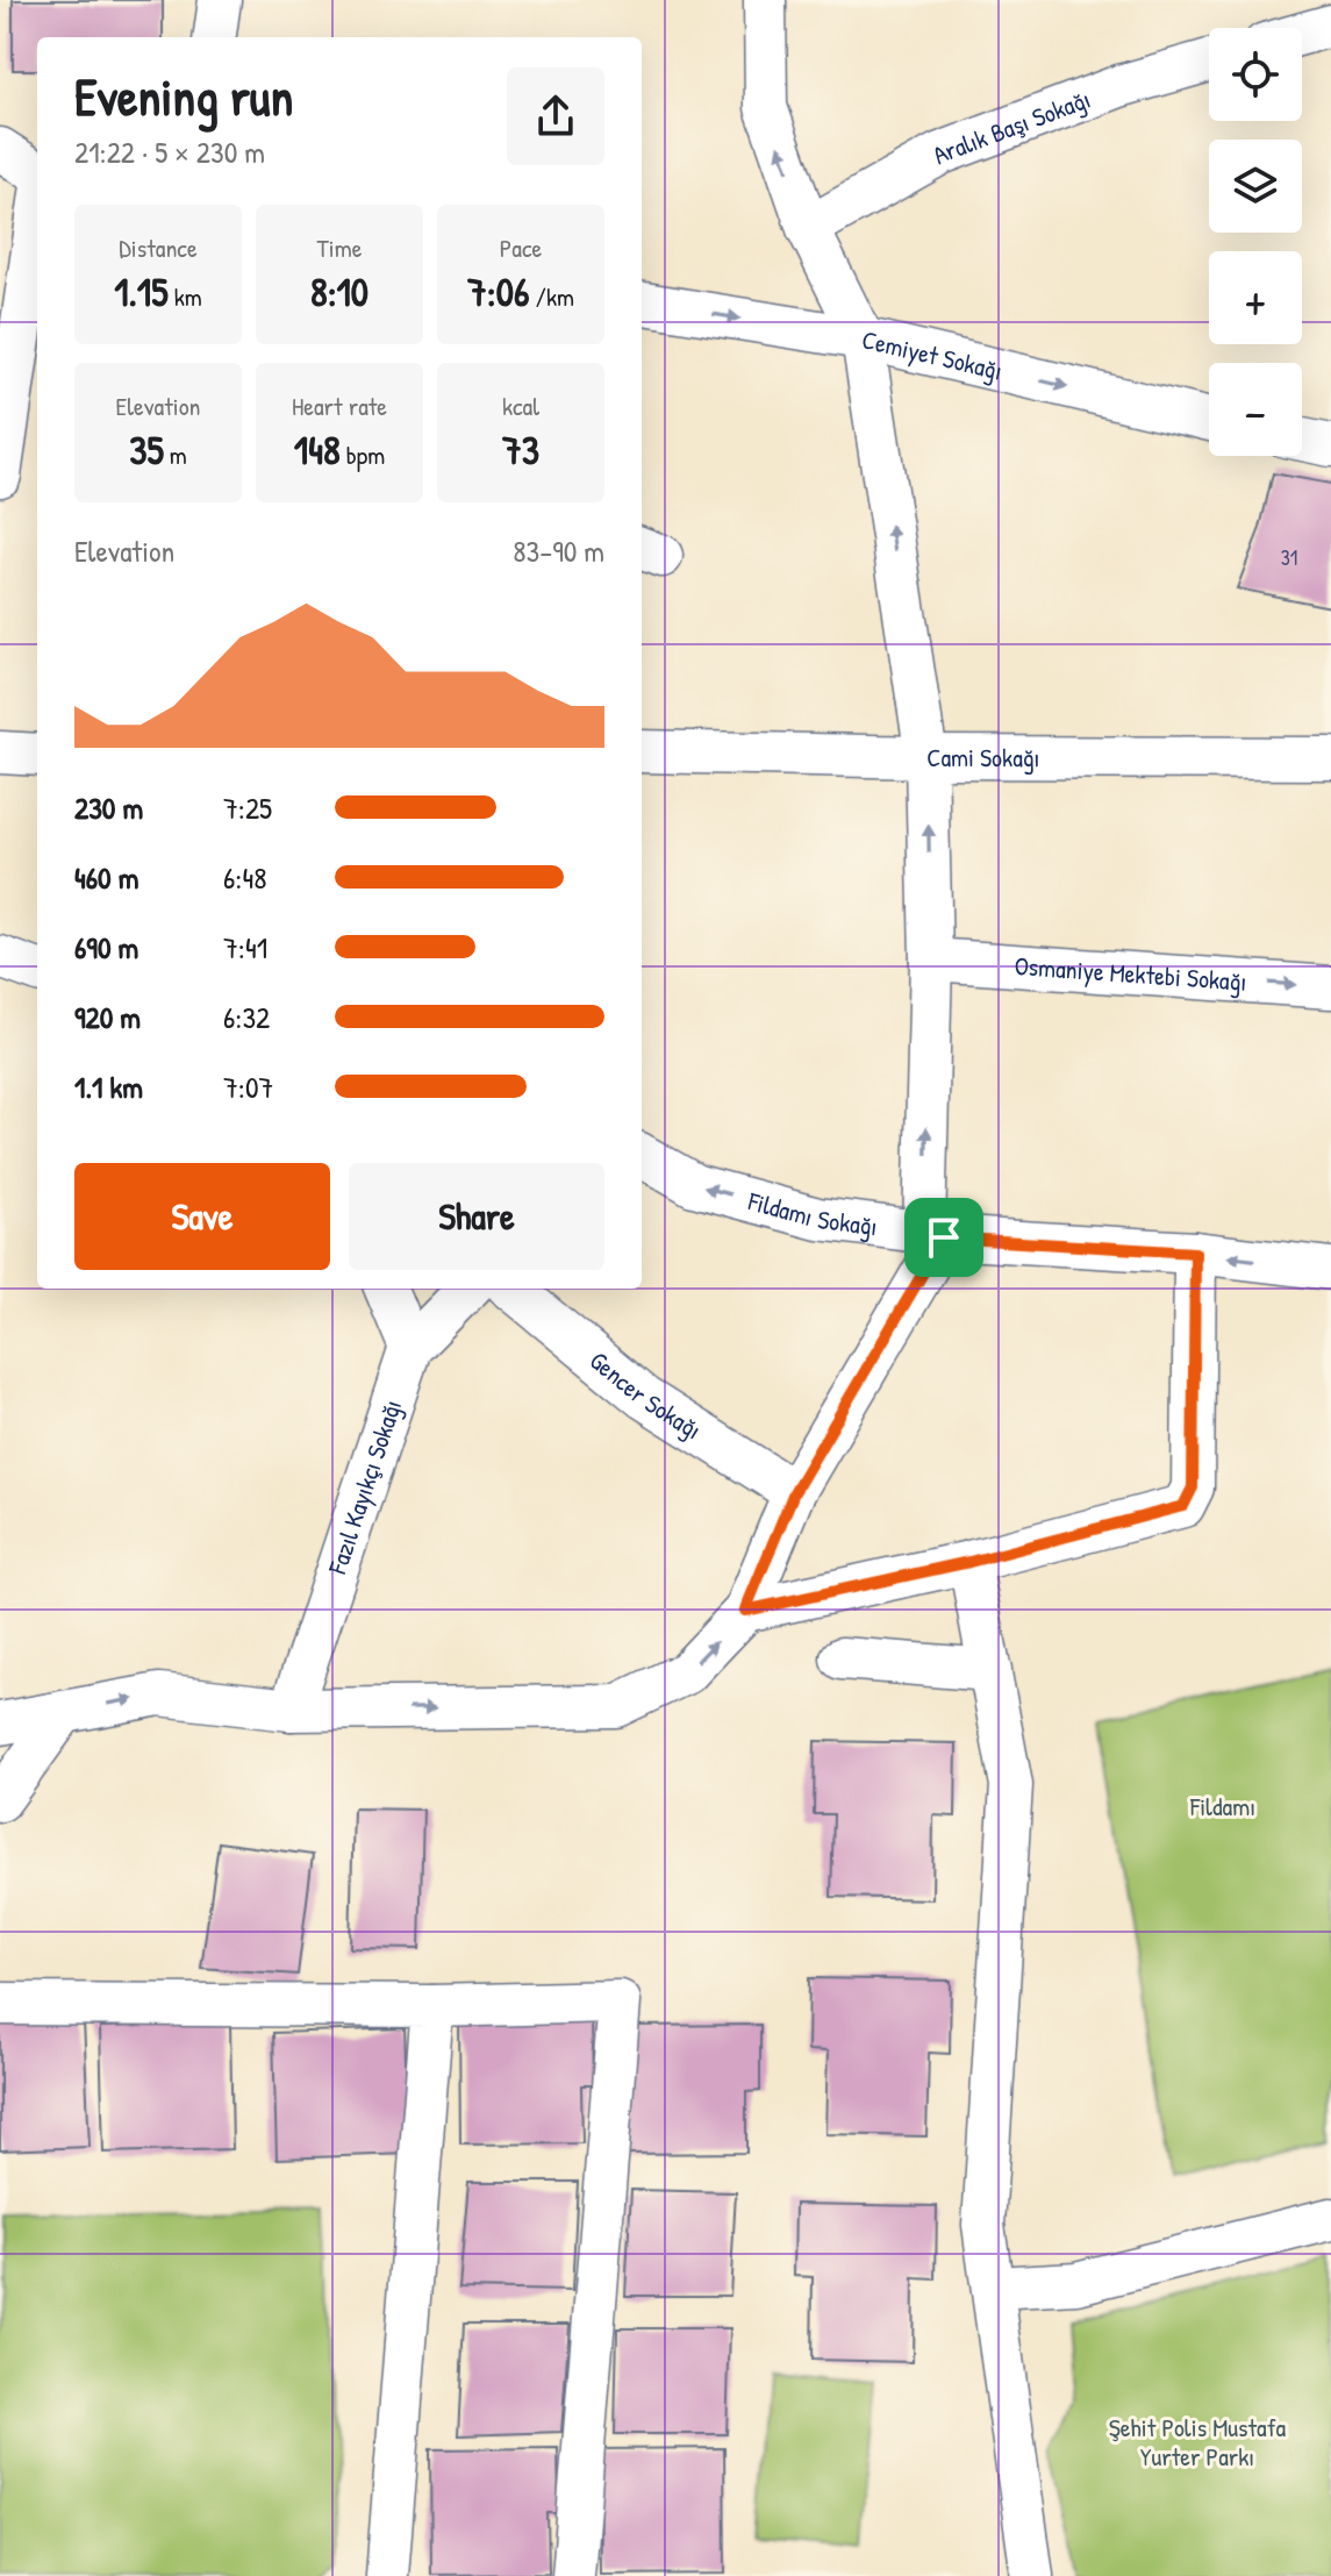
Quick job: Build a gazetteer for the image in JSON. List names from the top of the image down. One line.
{"streets":{"street":["Aralık Başı Sokağı","Cemiyet Sokağı","Cami Sokağı","Osmaniye Mektebi Sokağı","Fildamı Sokağı","Gencer Sokağı","Fazıl Kayıkçı Sokağı"]},"one_way":["Cemiyet Sokağı","Osmaniye Mektebi Sokağı","Fildamı Sokağı"],"parks":["Fildamı","Şehit Polis Mustafa Yurter Parkı"],"house_numbers":["31"],"page":{"map_buttons":["+","−"],"heading":["Evening run","21:22 · 5 × 230 m"],"stats":[["Distance","1.15 km"],["Time","8:10"],["Pace","7:06 /km"],["Elevation","35 m"],["Heart rate","148 bpm"],["kcal","73"]],"chart":["Elevation","83–90 m"],"list":[{"name":"230 m","note":"7:25"},{"name":"460 m","note":"6:48"},{"name":"690 m","note":"7:41"},{"name":"920 m","note":"6:32"},{"name":"1.1 km","note":"7:07"}],"buttons":["Save","Share"]}}
